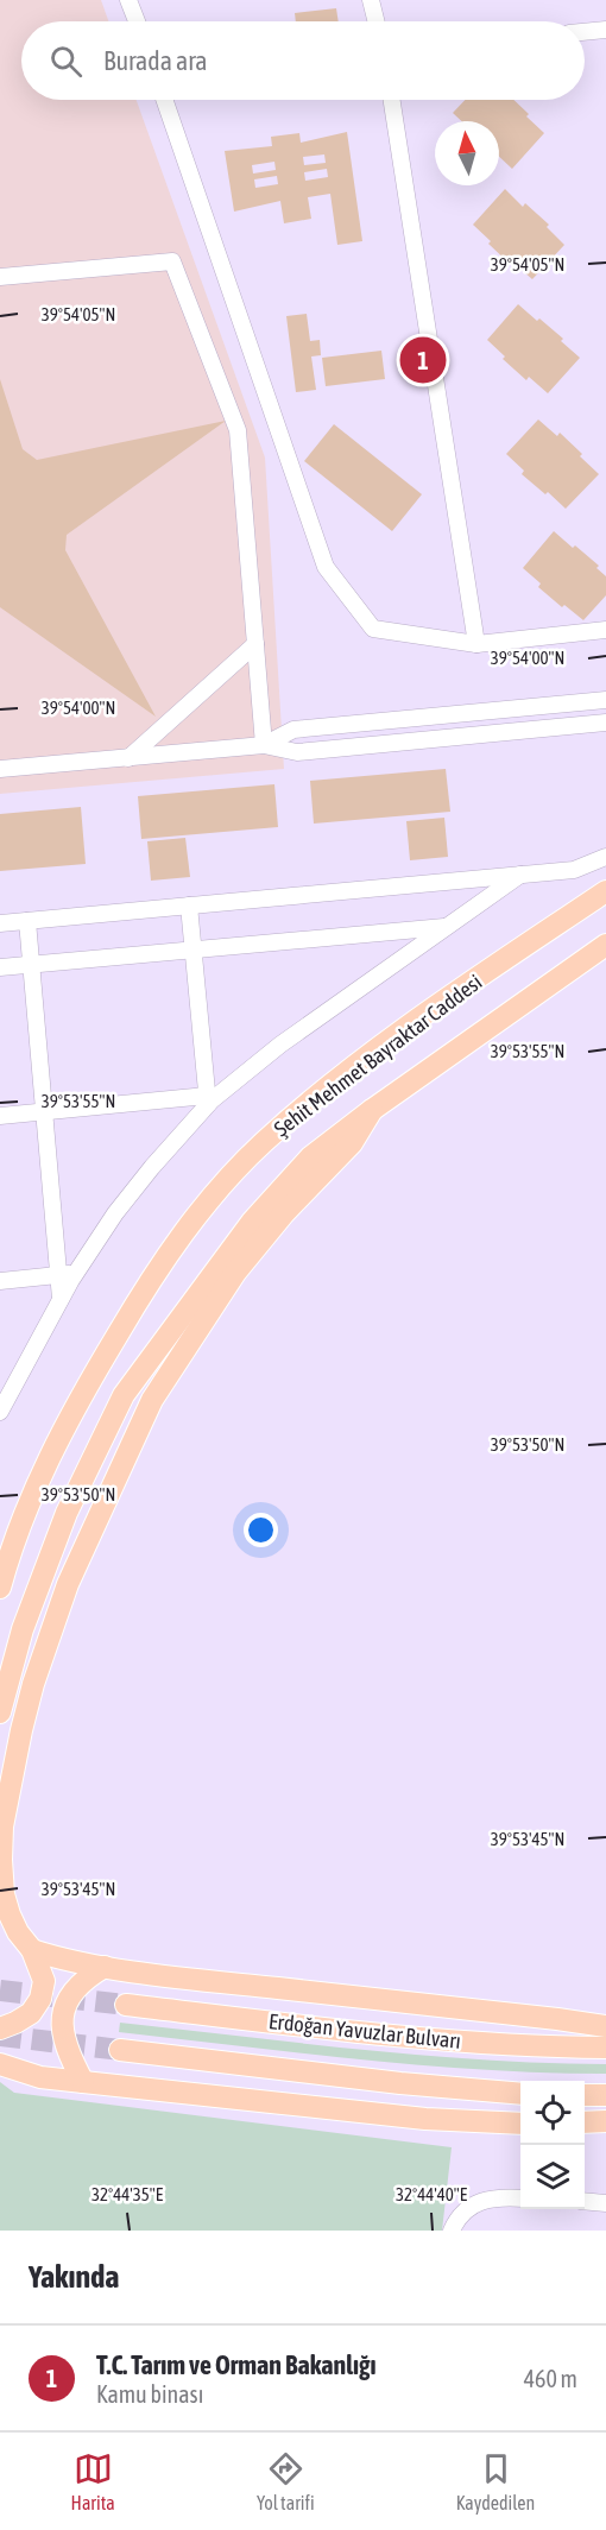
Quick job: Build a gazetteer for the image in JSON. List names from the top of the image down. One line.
{"streets":{"main road":["Şehit Mehmet Bayraktar Caddesi","Erdoğan Yavuzlar Bulvarı"]},"north":"top","page":{"search":"Burada ara","pins":"1","heading":"Yakında","list":[{"mark":"1","name":"T.C. Tarım ve Orman Bakanlığı","note":"Kamu binası","value":"460 m"}],"nav":["Harita","Yol tarifi","Kaydedilen"]},"coordinates":["39°54'05\"N","39°54'00\"N","39°53'55\"N","39°53'50\"N","39°53'45\"N","32°44'35\"E","32°44'40\"E"]}
